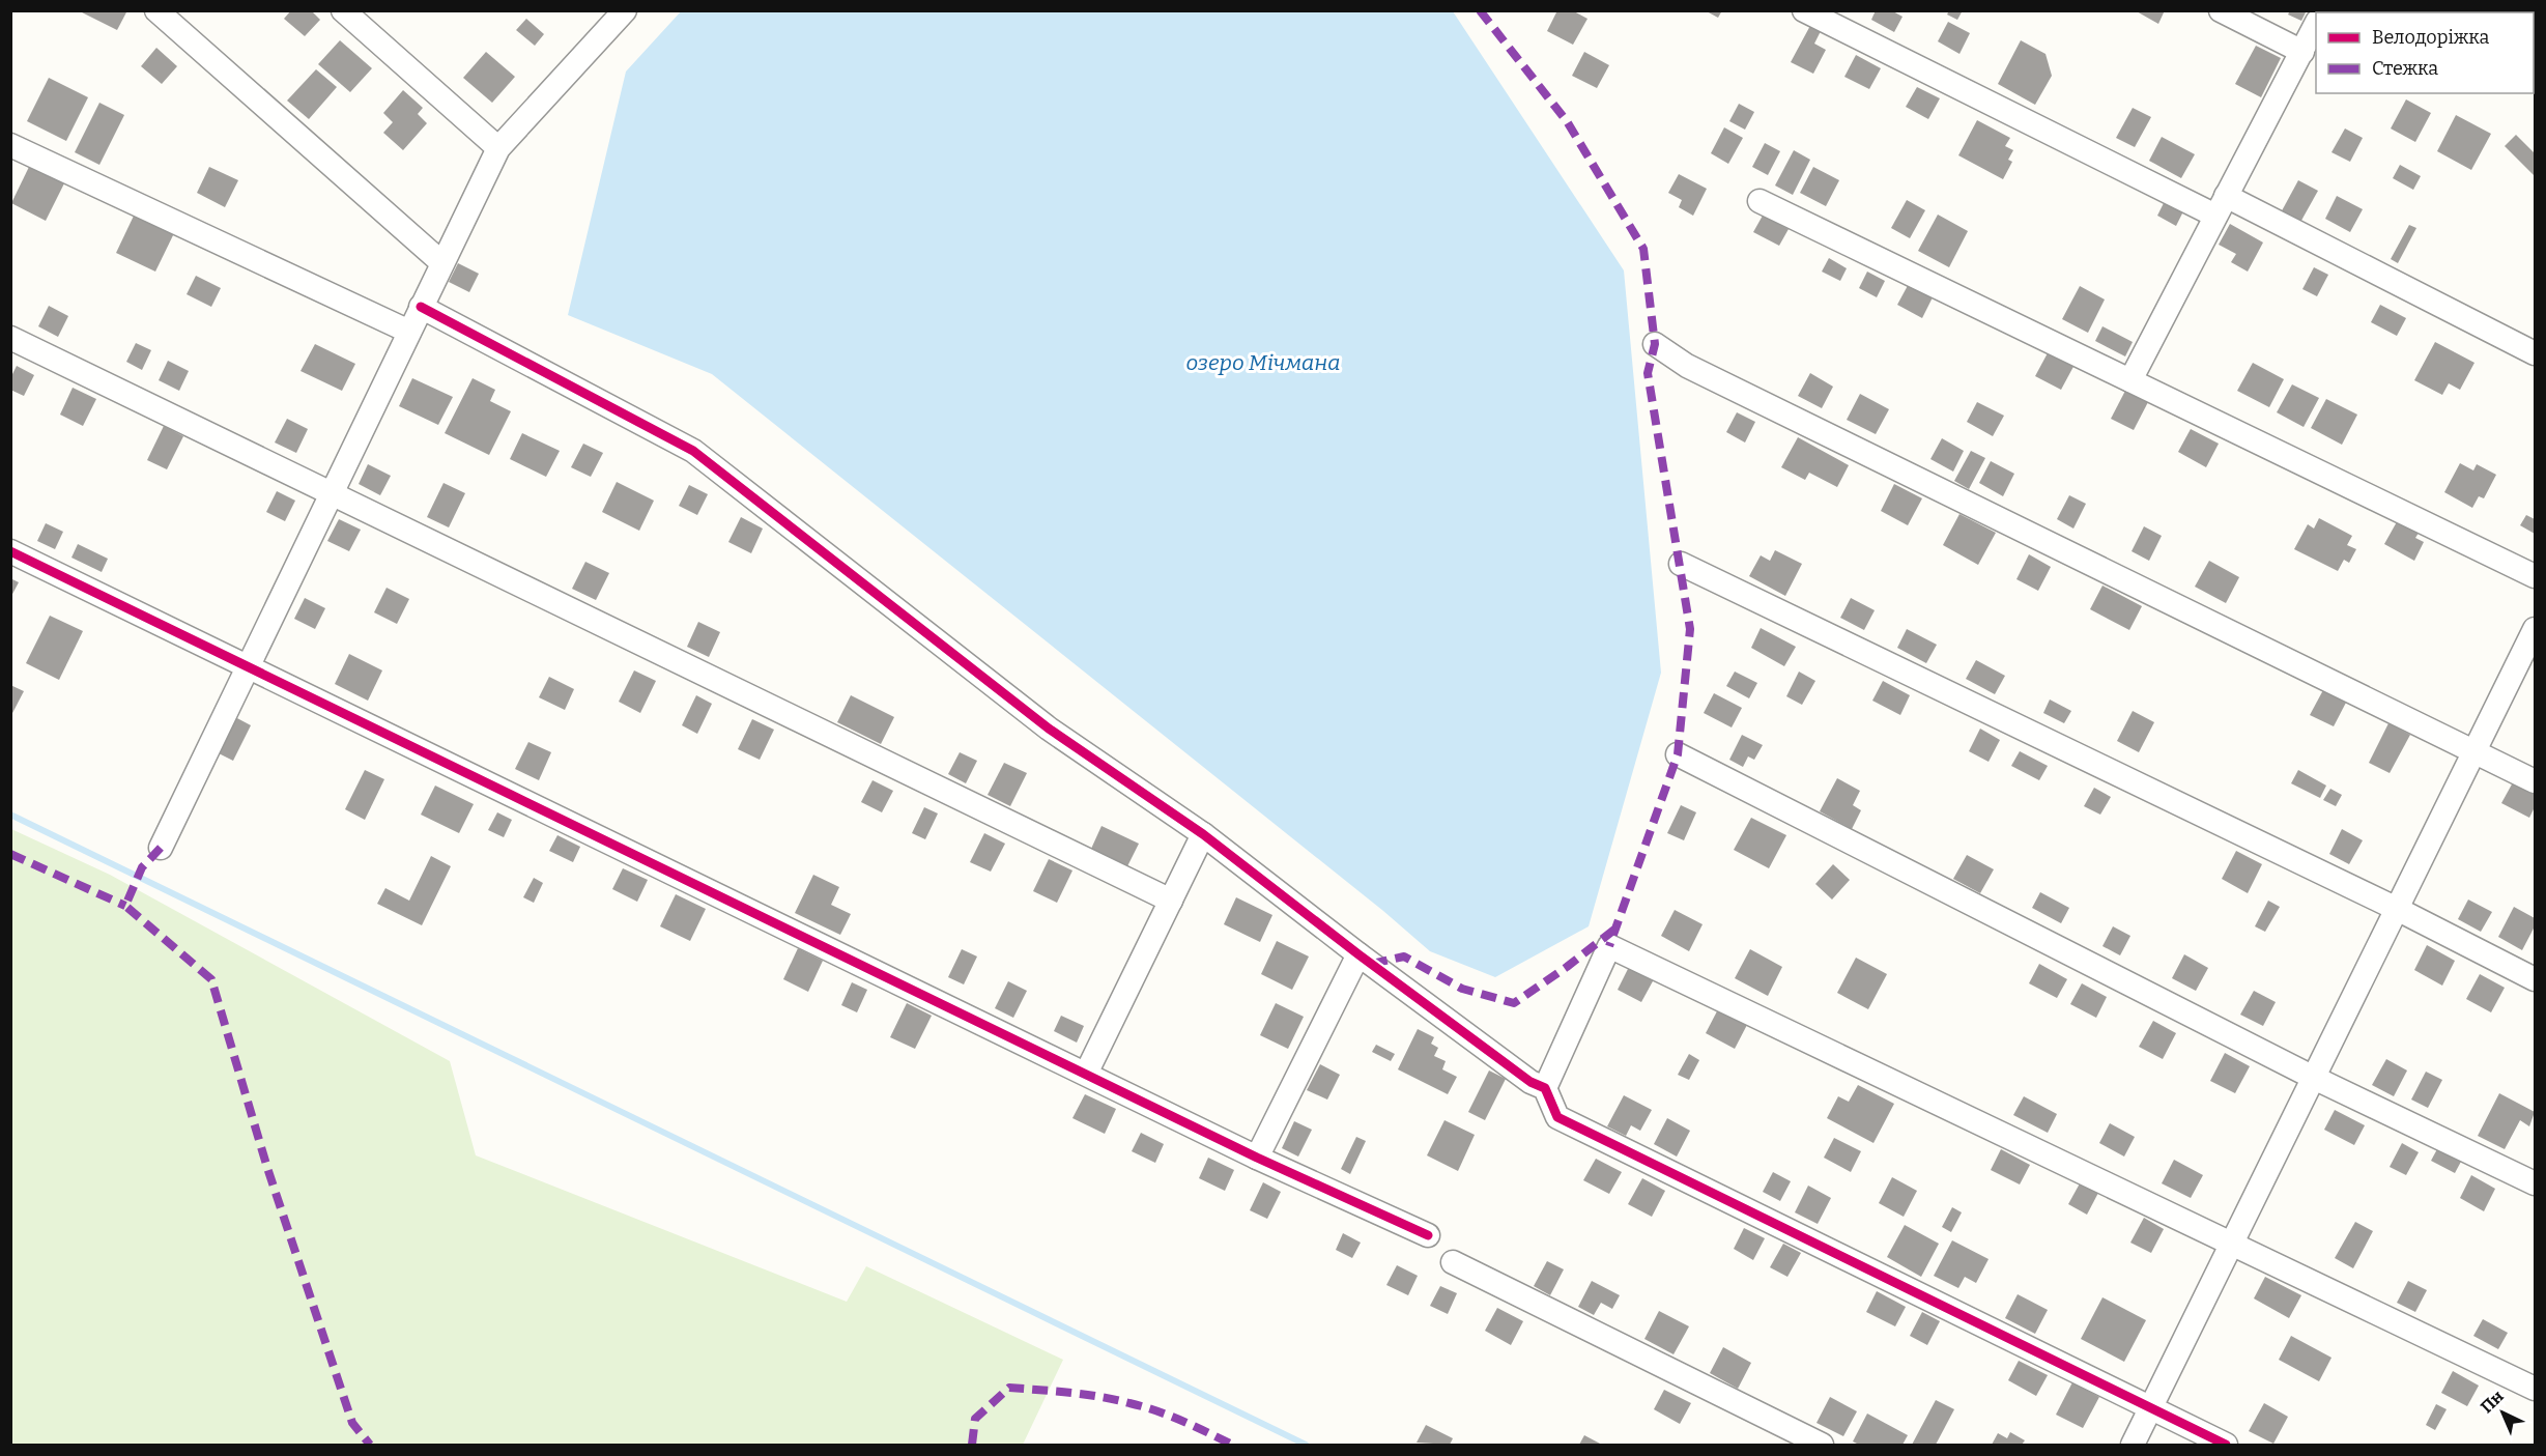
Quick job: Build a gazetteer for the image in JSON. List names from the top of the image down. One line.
{"water":["озеро Мічмана"],"legend":["Велодоріжка","Стежка"],"north":"top left"}
